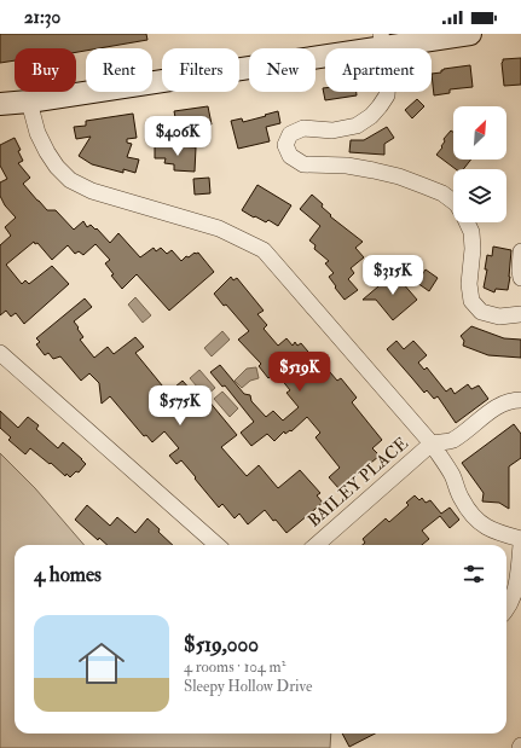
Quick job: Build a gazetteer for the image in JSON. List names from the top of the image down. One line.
{"streets":{"street":["BAILEY PLACE"]},"north":"top right","page":{"status":"21:30","chip":["Buy","Rent","Filters","New","Apartment"],"price":["$406K","$315K","$519K","$575K"],"heading":"4 homes","list":[{"name":"$519,000","note":"4 rooms · 104 m² · Sleepy Hollow Drive"}]}}
